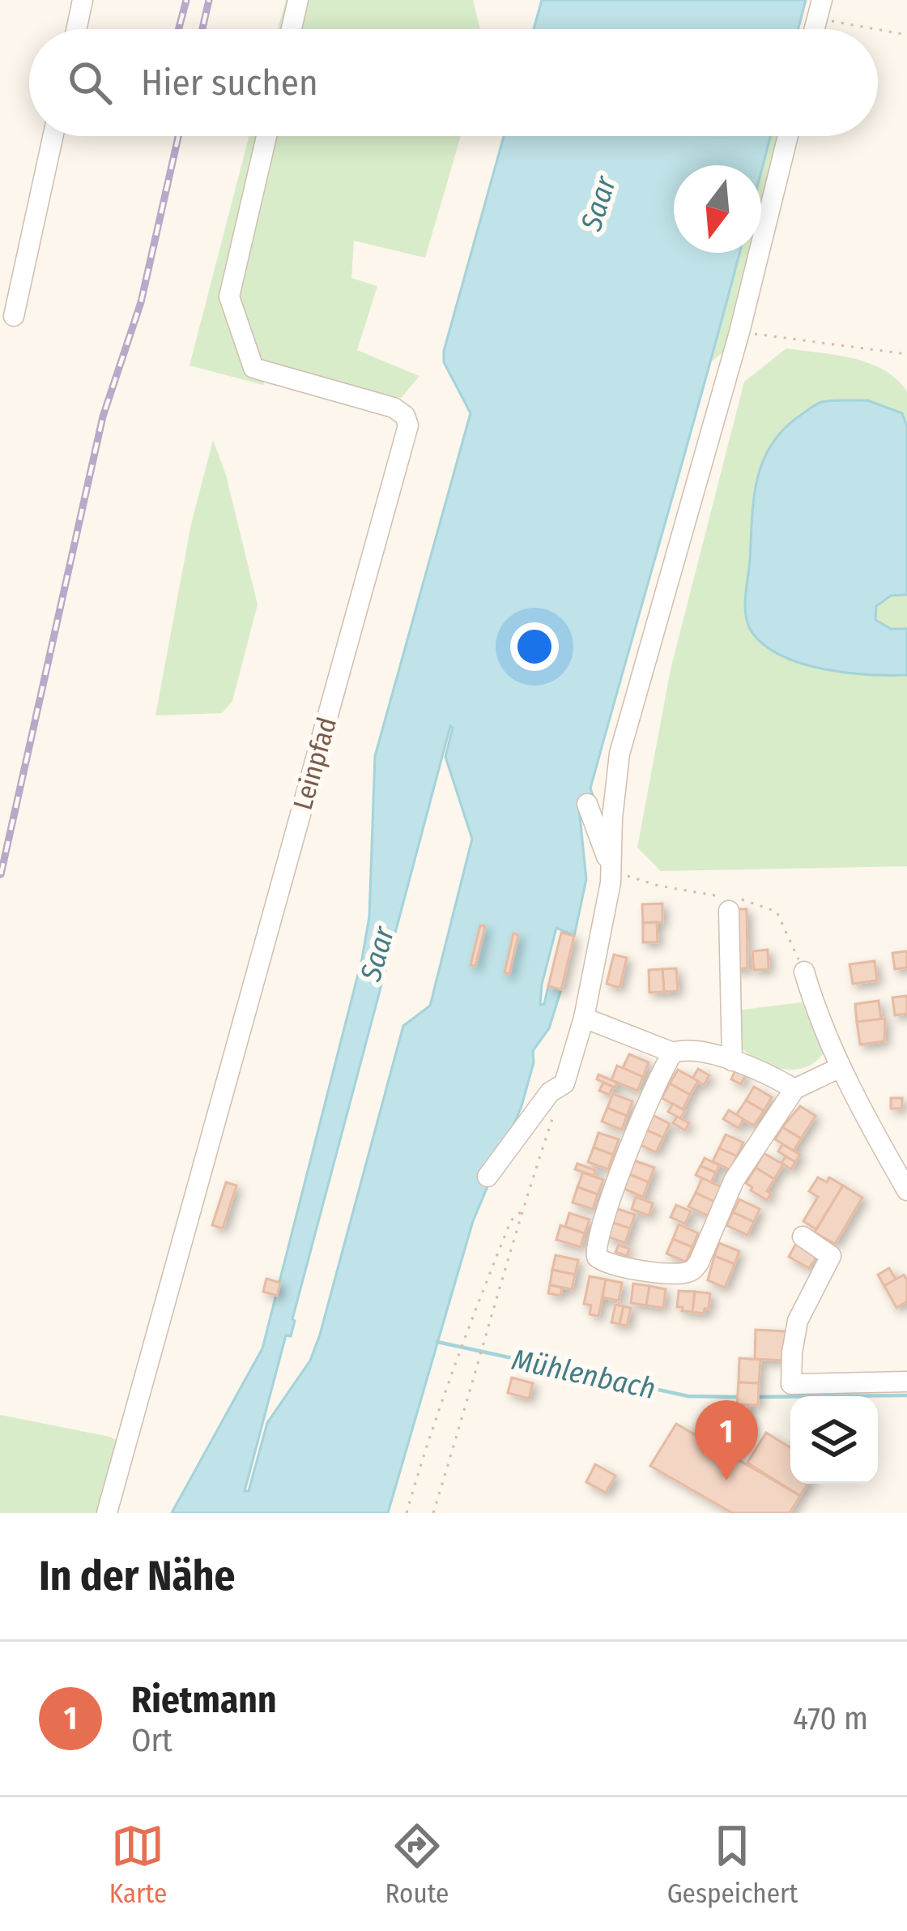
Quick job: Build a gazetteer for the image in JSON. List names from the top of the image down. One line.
{"streets":{"street":["Leinpfad"]},"water":["Saar","Mühlenbach"],"north":"bottom","page":{"search":"Hier suchen","pins":"1","heading":"In der Nähe","list":[{"mark":"1","name":"Rietmann","note":"Ort","value":"470 m"}],"nav":["Karte","Route","Gespeichert"]}}
